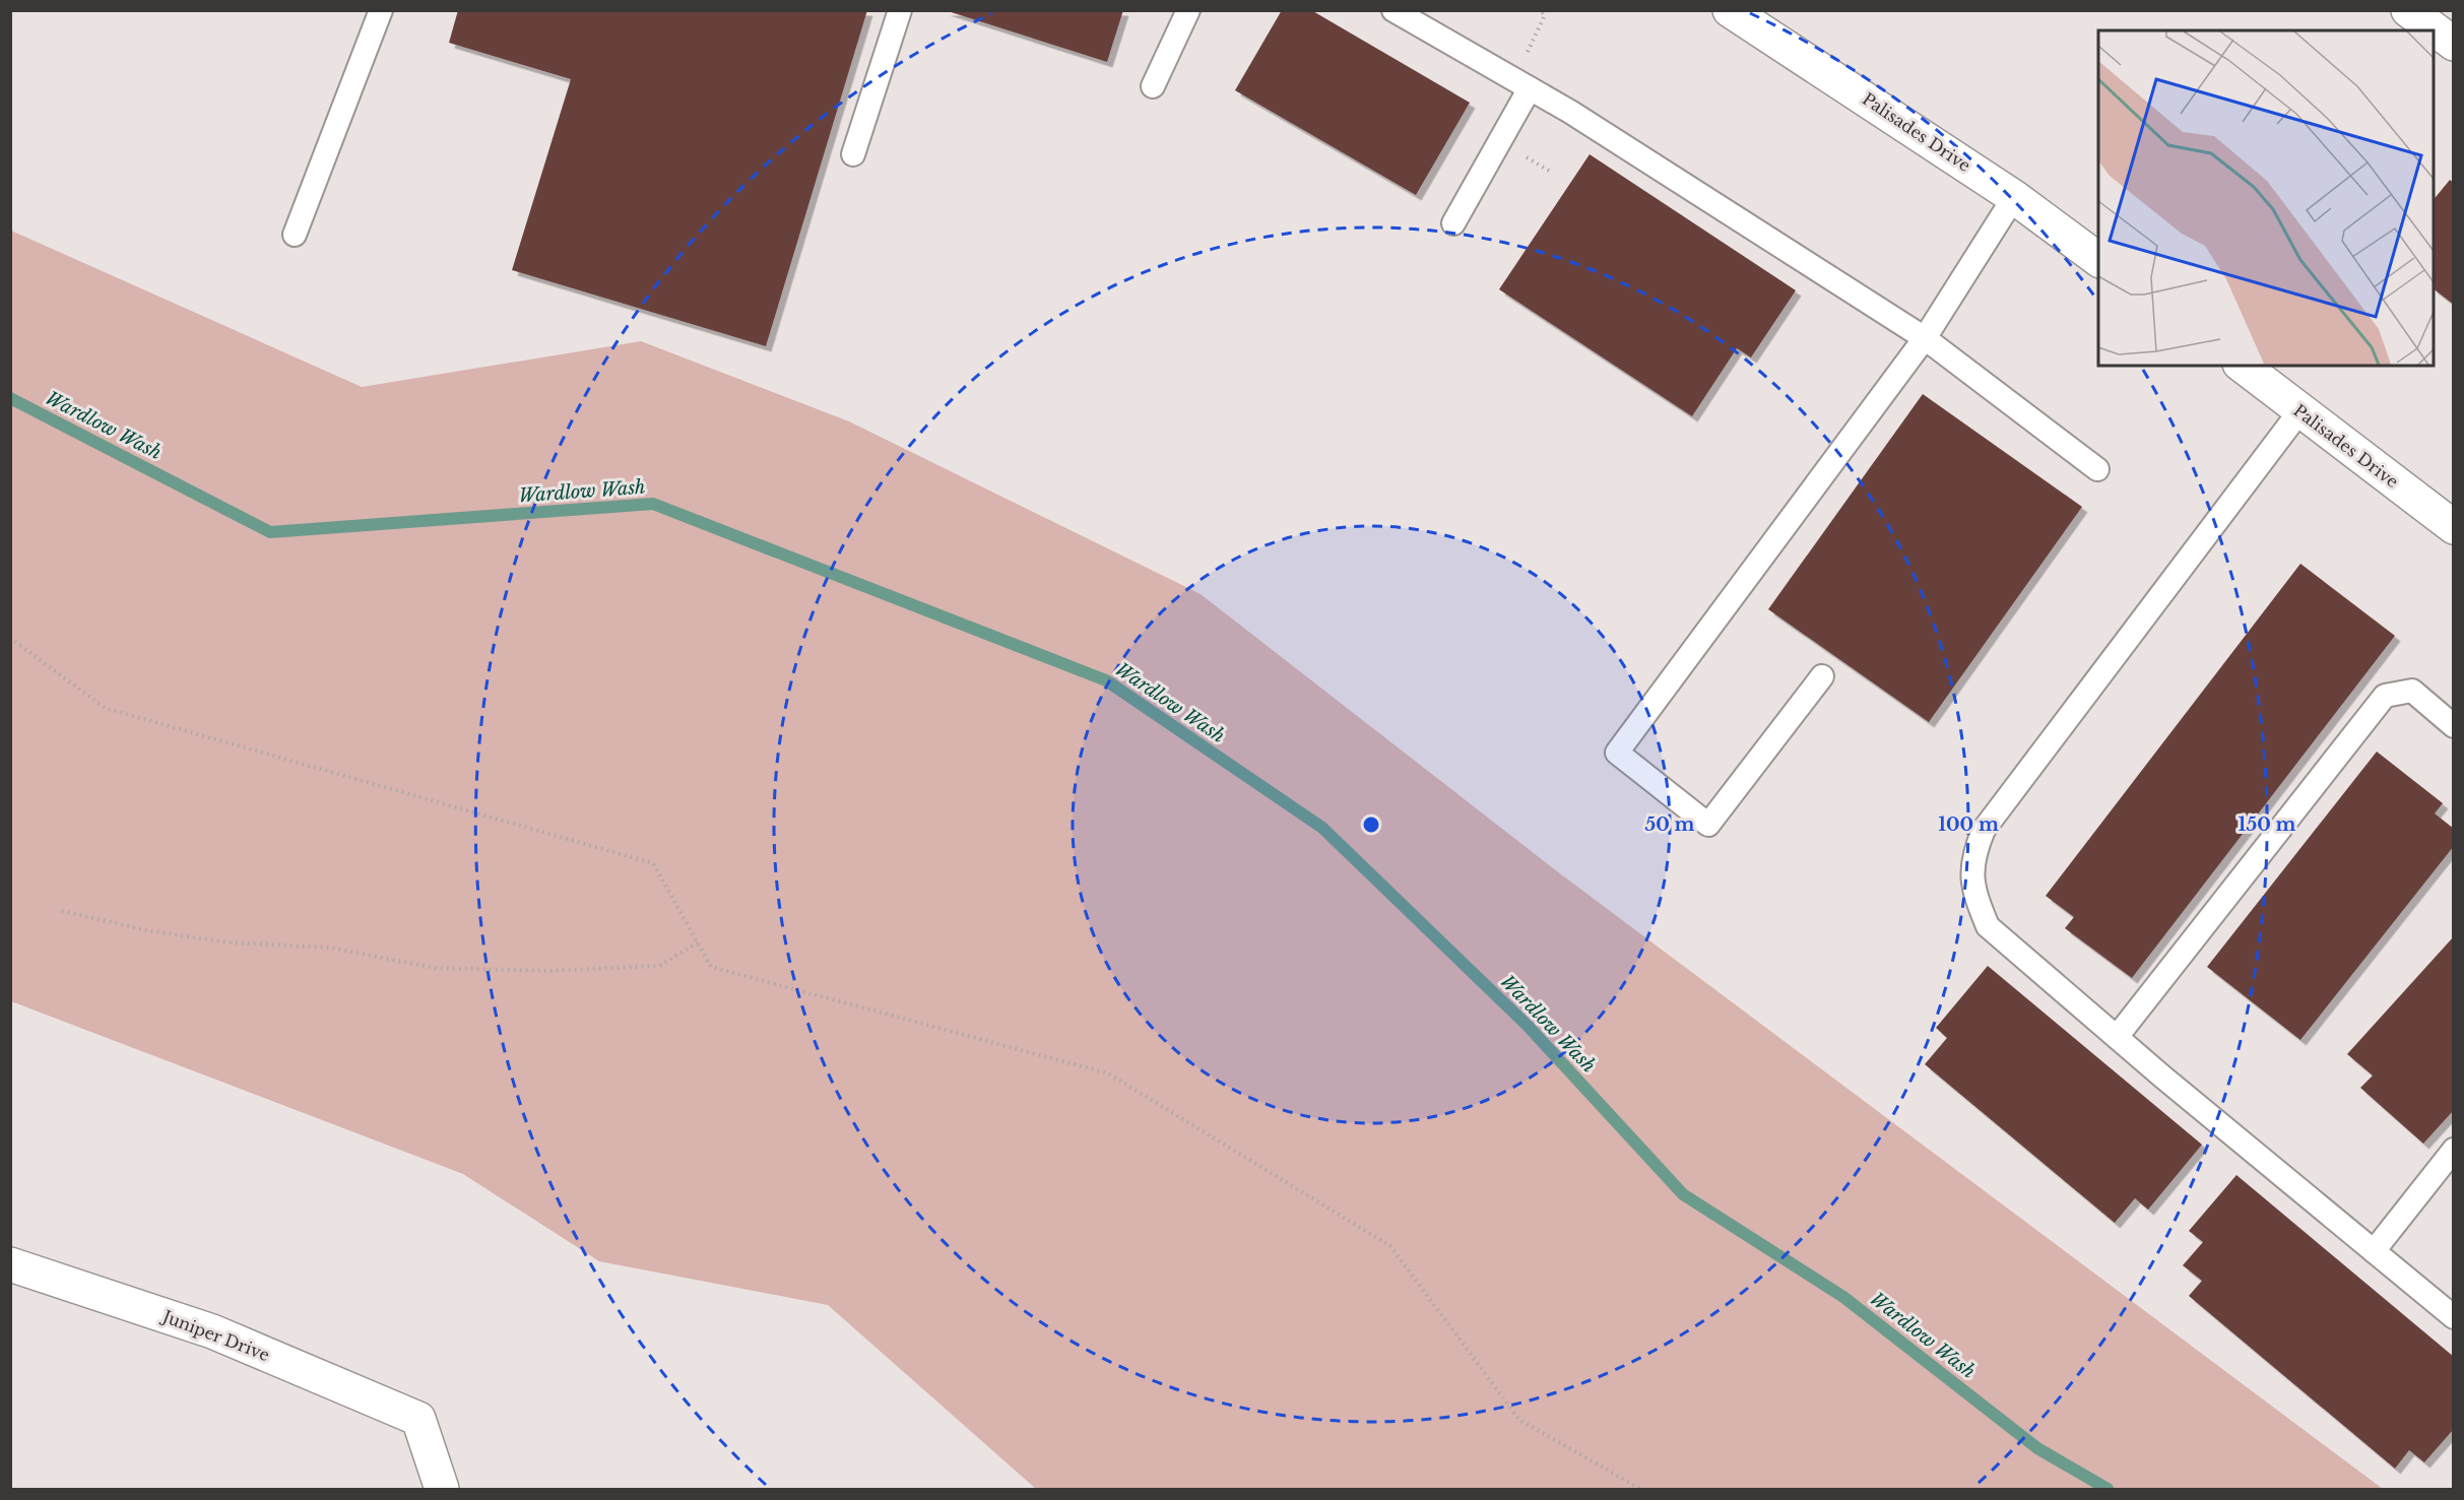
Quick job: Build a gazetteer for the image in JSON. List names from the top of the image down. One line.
{"streets":{"street":["Palisades Drive","Juniper Drive"]},"water":["Wardlow Wash"],"rings":["50 m","100 m","150 m"]}
